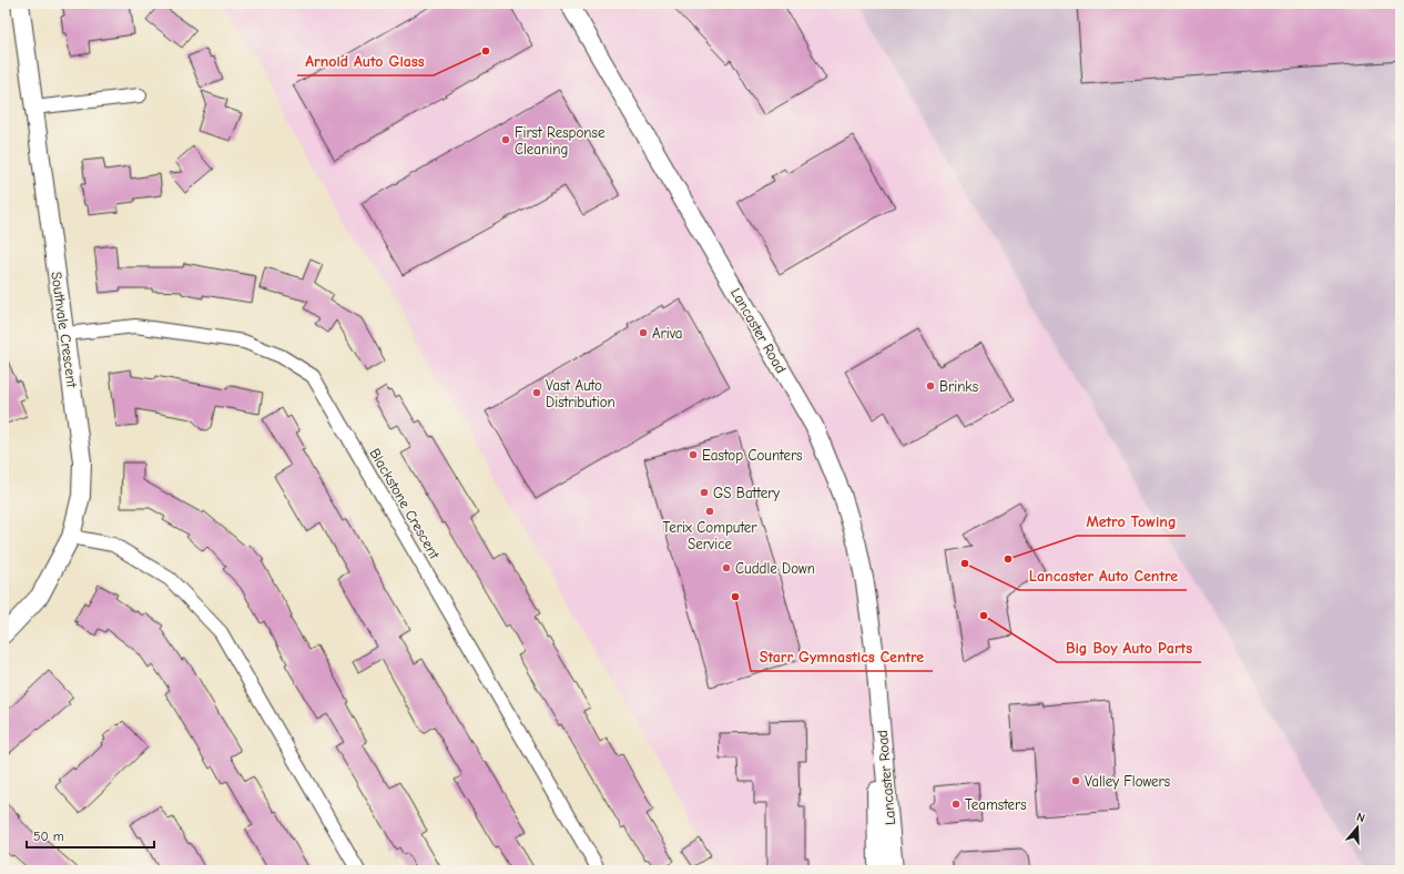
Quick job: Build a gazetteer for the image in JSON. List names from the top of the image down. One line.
{"streets":{"street":["Southvale Crescent","Lancaster Road","Blackstone Crescent"]},"crossings":[["Southvale Crescent","Blackstone Crescent"]],"places":["Arnold Auto Glass","First Response Cleaning","Ariva","Brinks","Vast Auto Distribution","Eastop Counters","GS Battery","Terix Computer Service","Metro Towing","Lancaster Auto Centre","Cuddle Down","Starr Gymnastics Centre","Big Boy Auto Parts","Valley Flowers","Teamsters"],"scale_bar":"50 m","north":"top"}
